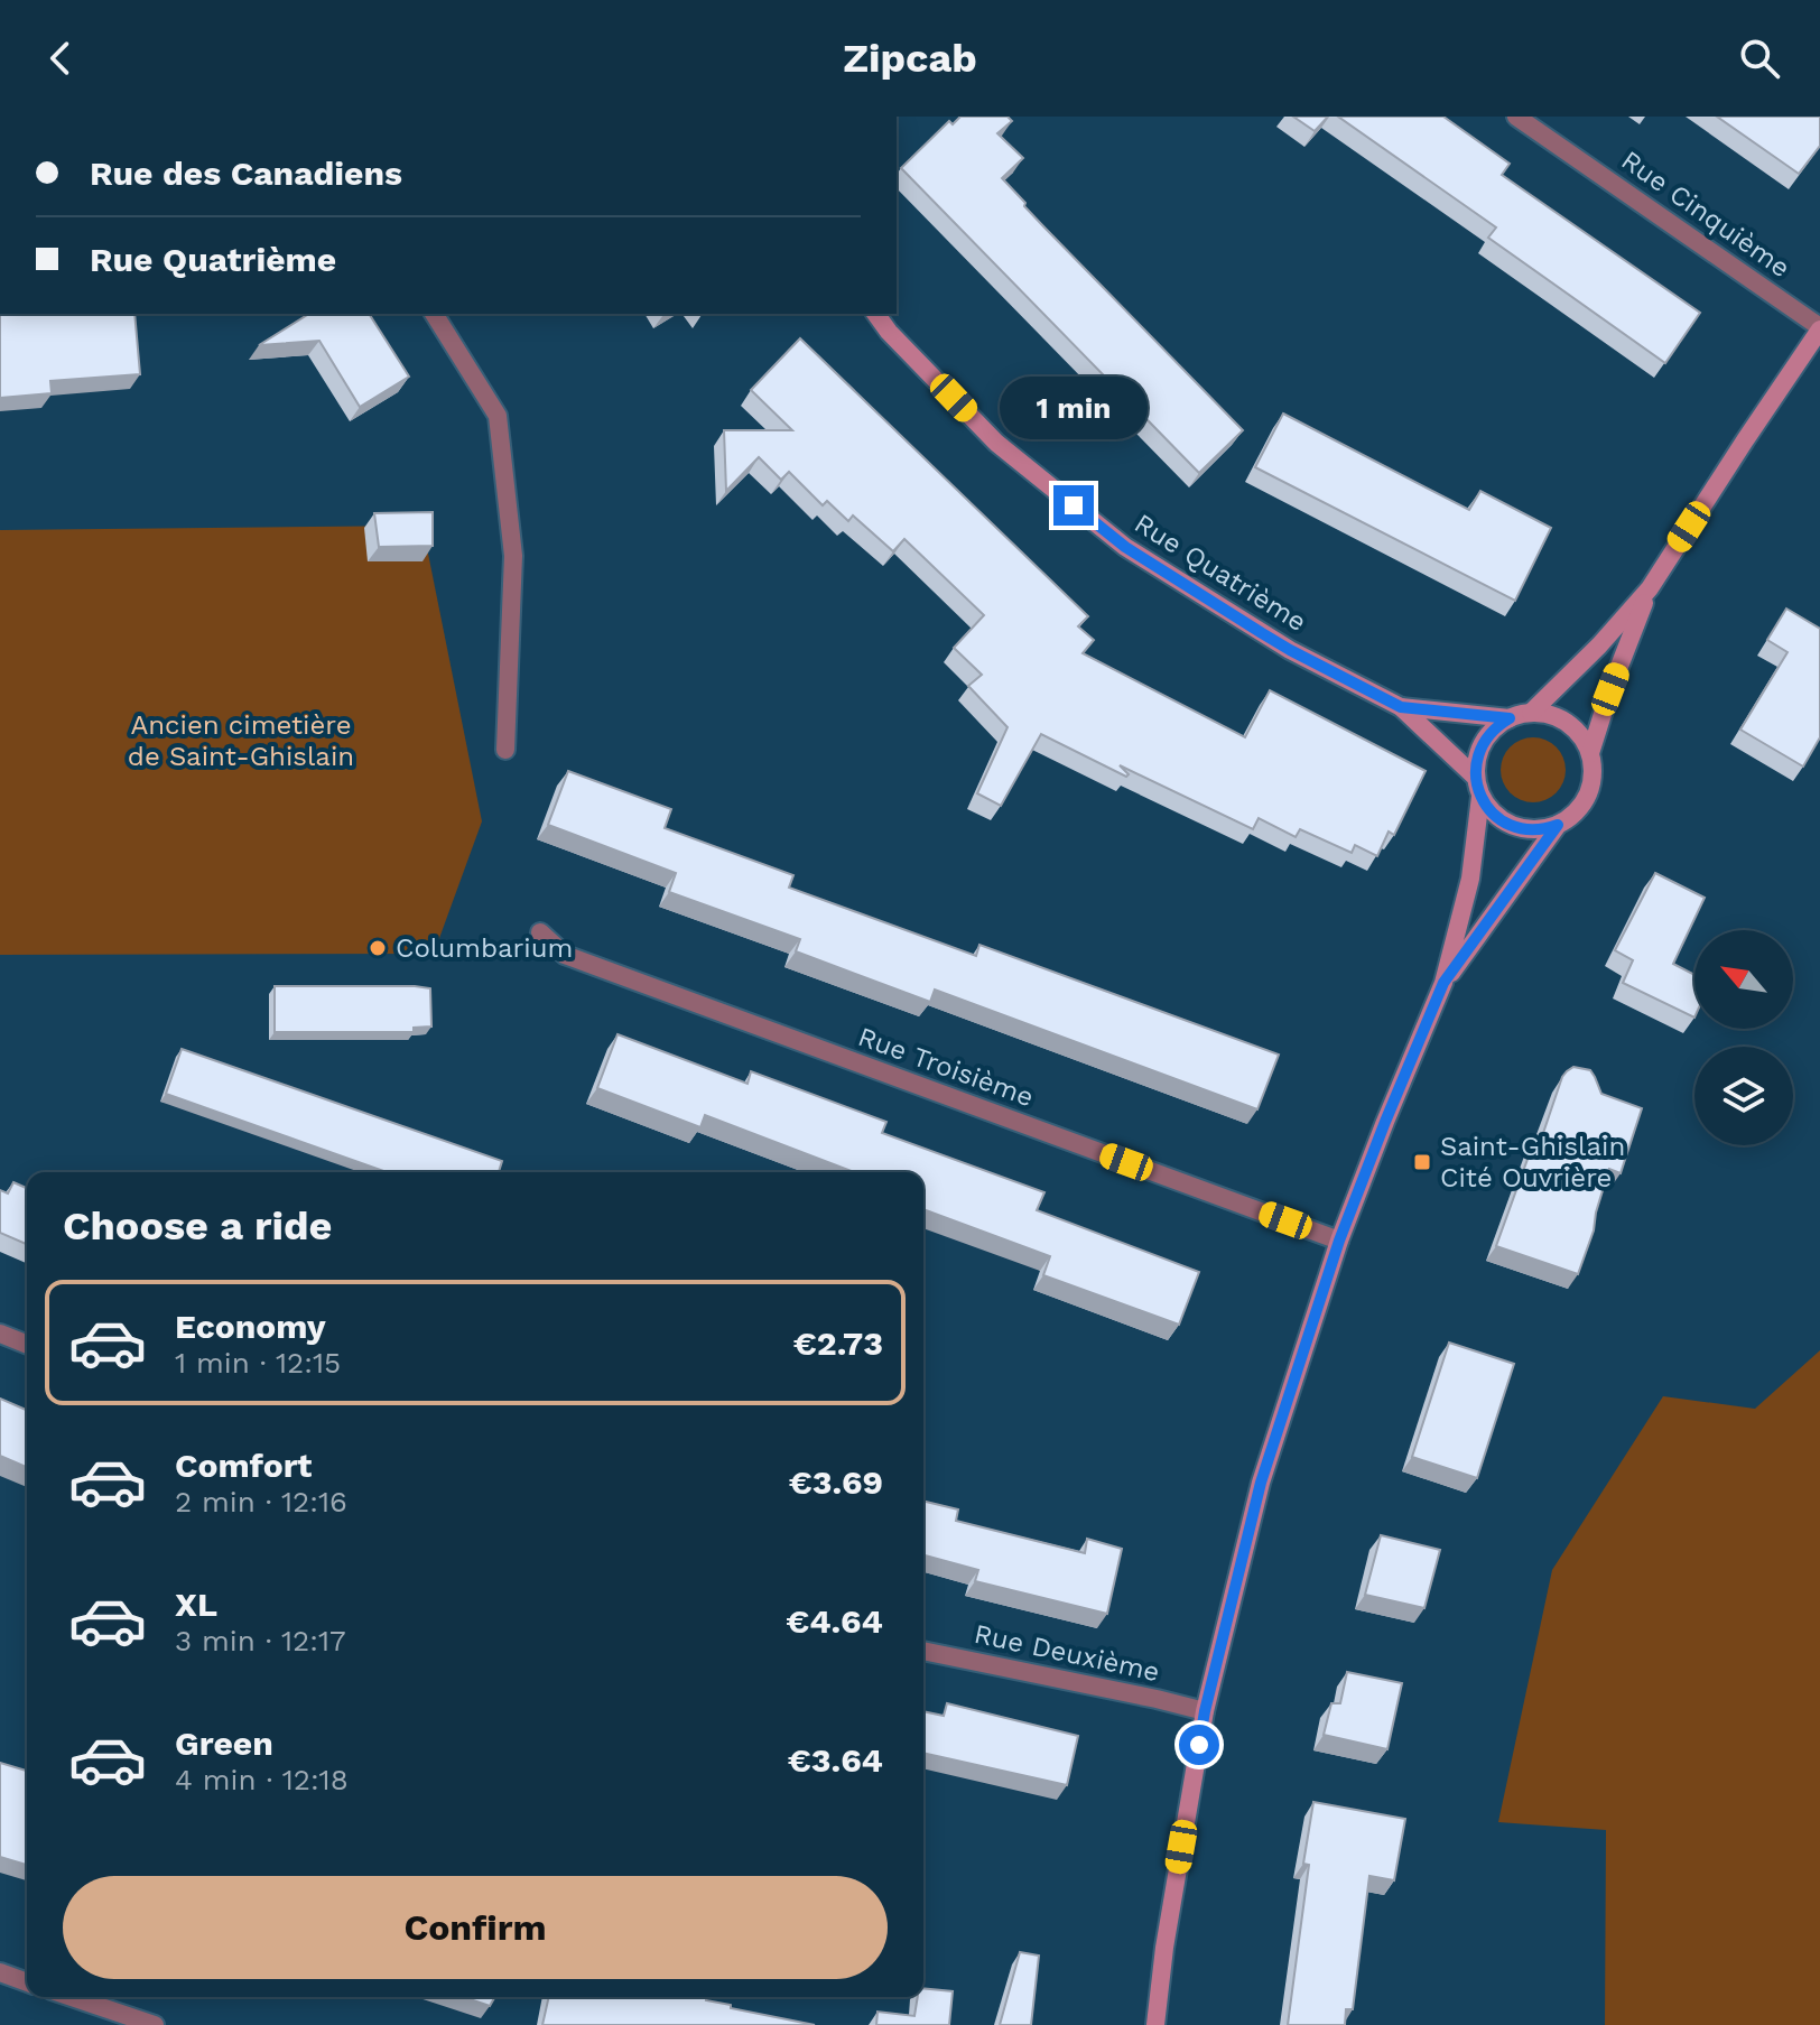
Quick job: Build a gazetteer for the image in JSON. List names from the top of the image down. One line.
{"streets":{"street":["Rue Cinquième","Rue Quatrième","Rue Troisième","Rue Deuxième"]},"parks":["Ancien cimetière de Saint-Ghislain"],"places":{"other":["Columbarium"],"transit":["Saint-Ghislain Cité Ouvrière"]},"north":"top left","page":{"header":"Zipcab","banner":["Rue des Canadiens","Rue Quatrième"],"bubble":"1 min","heading":"Choose a ride","list":[{"name":"Economy","note":"1 min · 12:15","value":"€2.73"},{"name":"Comfort","note":"2 min · 12:16","value":"€3.69"},{"name":"XL","note":"3 min · 12:17","value":"€4.64"},{"name":"Green","note":"4 min · 12:18","value":"€3.64"}],"buttons":"Confirm"}}
